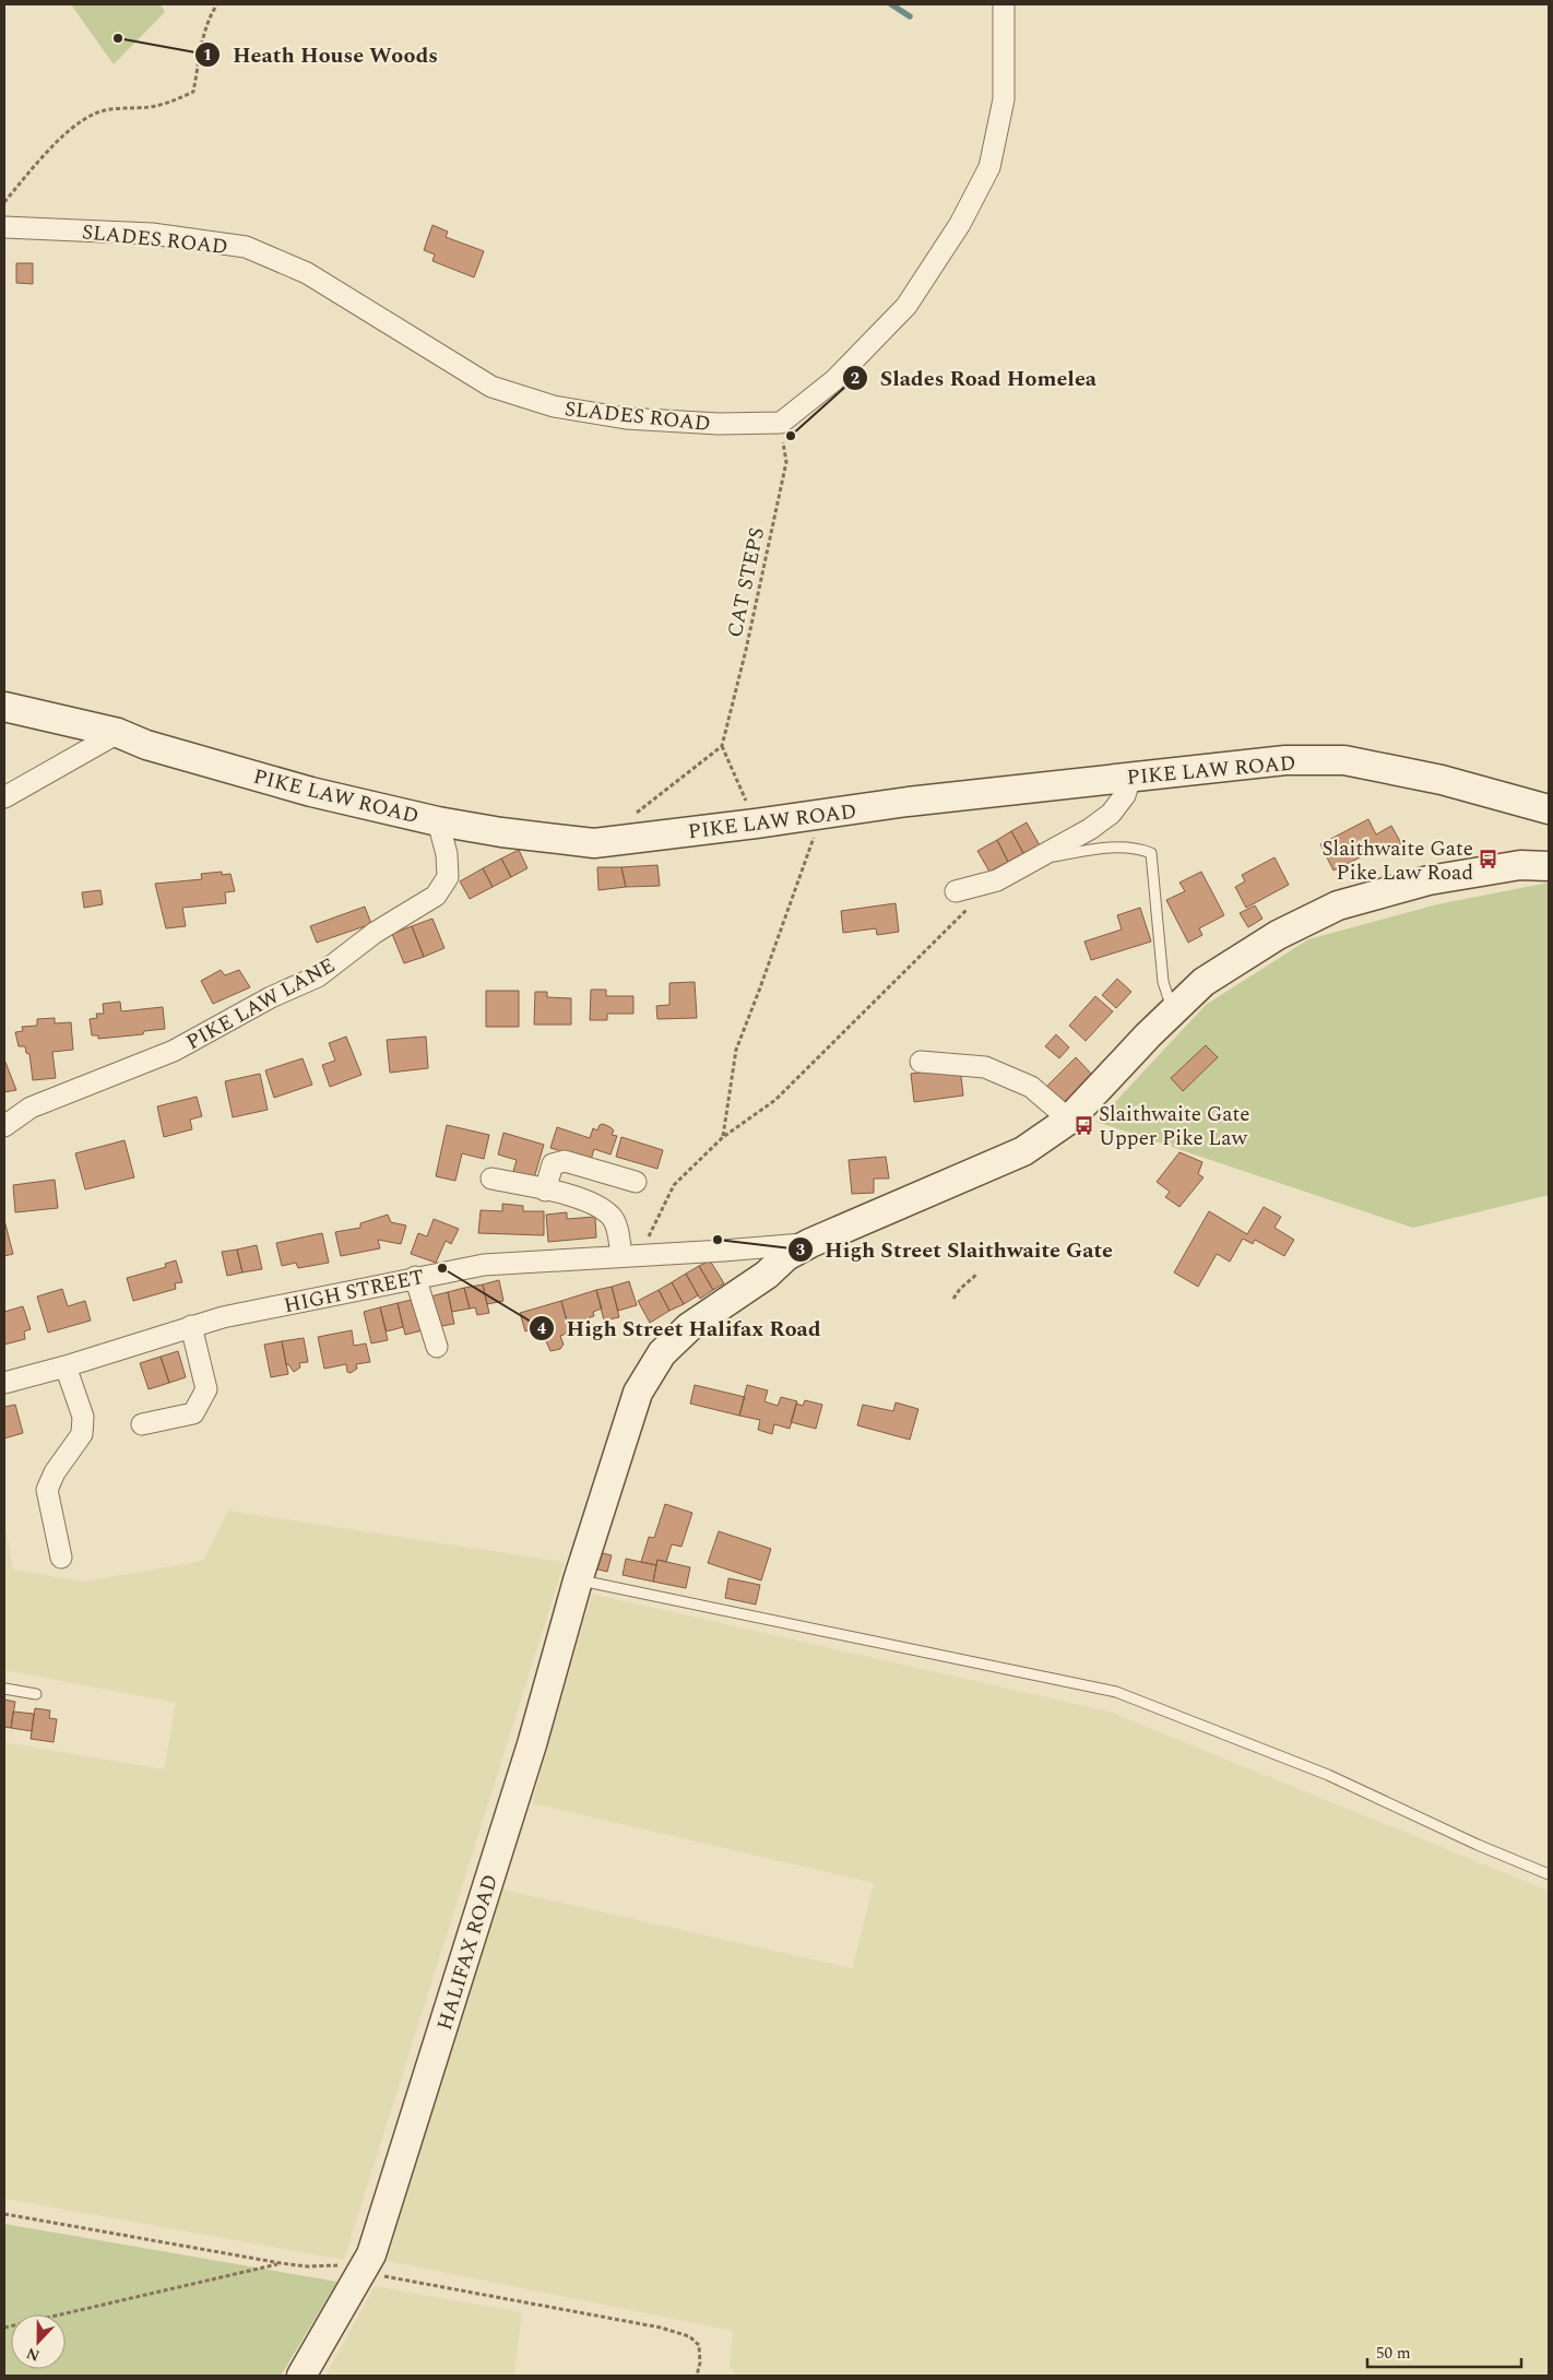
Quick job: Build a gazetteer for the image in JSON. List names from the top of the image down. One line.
{"streets":{"street":["SLADES ROAD","PIKE LAW ROAD","PIKE LAW LANE","HIGH STREET","HALIFAX ROAD"],"path":["CAT STEPS"]},"crossings":[["SLADES ROAD","CAT STEPS"],["PIKE LAW ROAD","PIKE LAW LANE"],["HIGH STREET","HALIFAX ROAD"]],"places":{"other":["Heath House Woods","Slades Road Homelea","High Street Slaithwaite Gate","High Street Halifax Road"],"bus stop":["Slaithwaite Gate Pike Law Road","Slaithwaite Gate Upper Pike Law"]},"scale_bar":"50 m","north":"bottom"}
